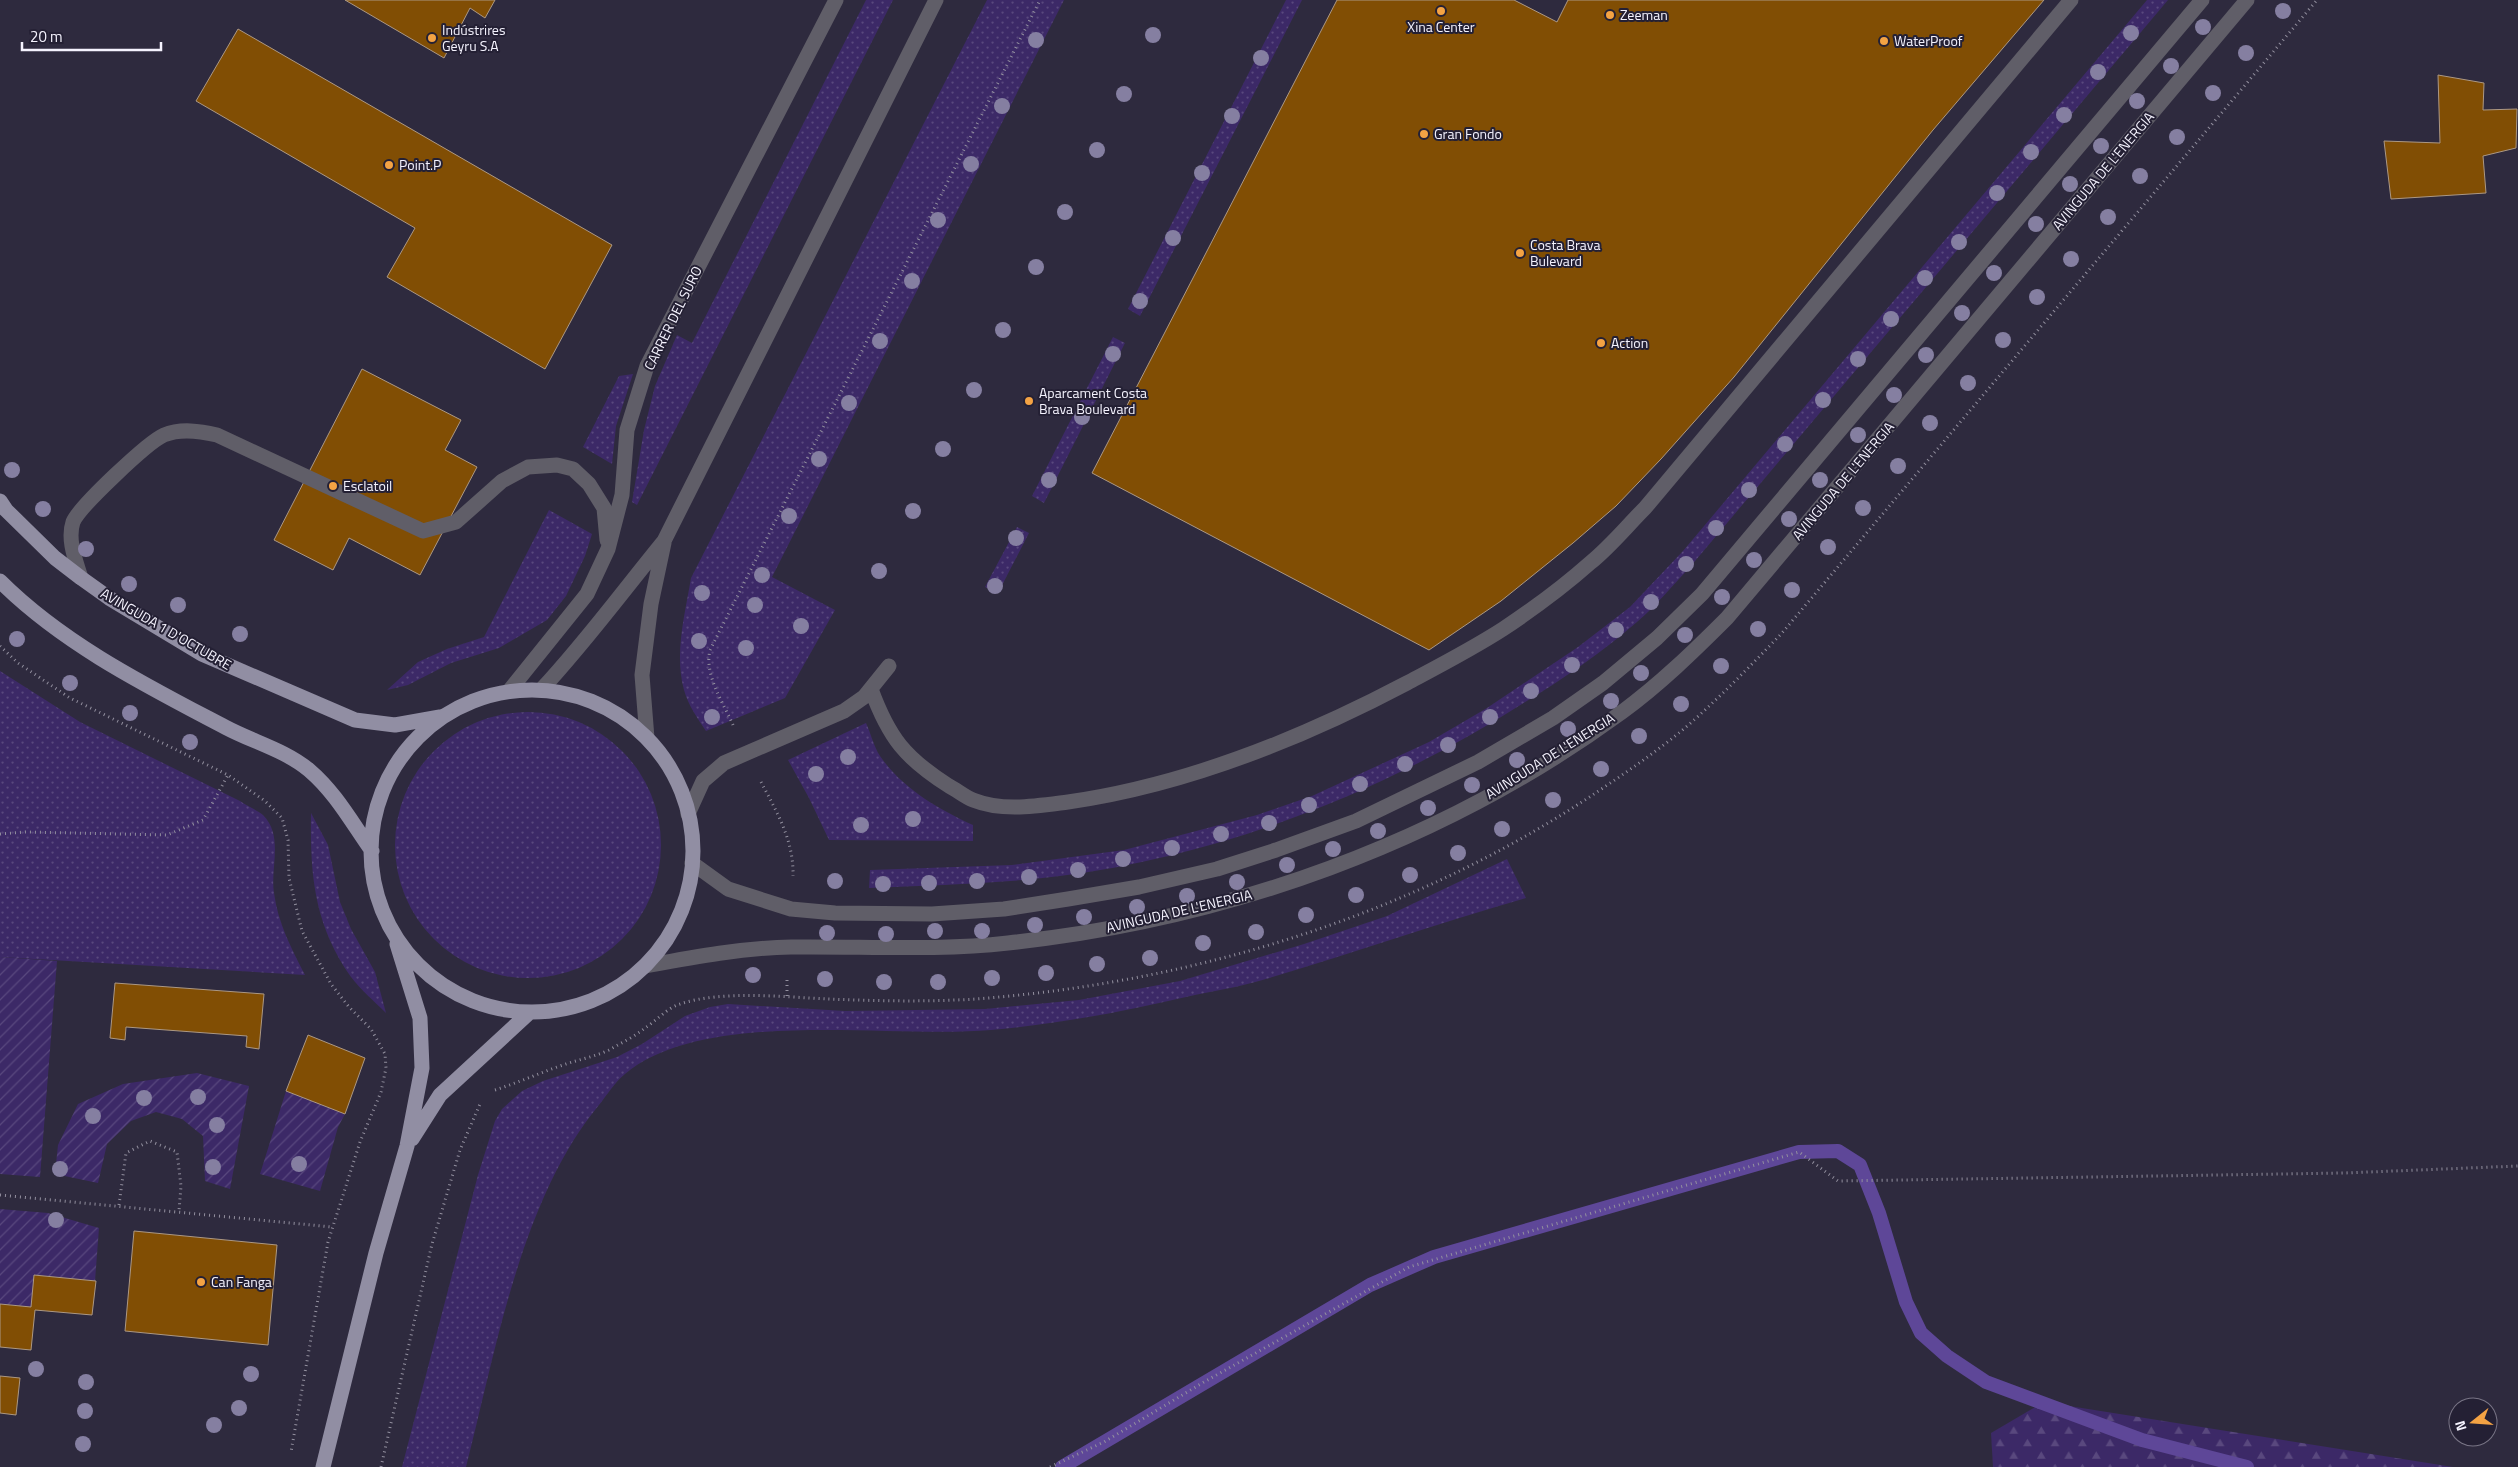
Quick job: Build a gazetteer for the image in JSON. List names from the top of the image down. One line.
{"streets":{"main road":["AVINGUDA 1 D'OCTUBRE"],"street":["AVINGUDA DE L'ENERGIA","CARRER DEL SURO"]},"places":["Xina Center","Zeeman","Indústrires Geyru S.A","WaterProof","Gran Fondo","Point.P","Costa Brava Bulevard","Action","Aparcament Costa Brava Boulevard","Esclatoil","Can Fanga"],"scale_bar":"20 m","north":"left"}
